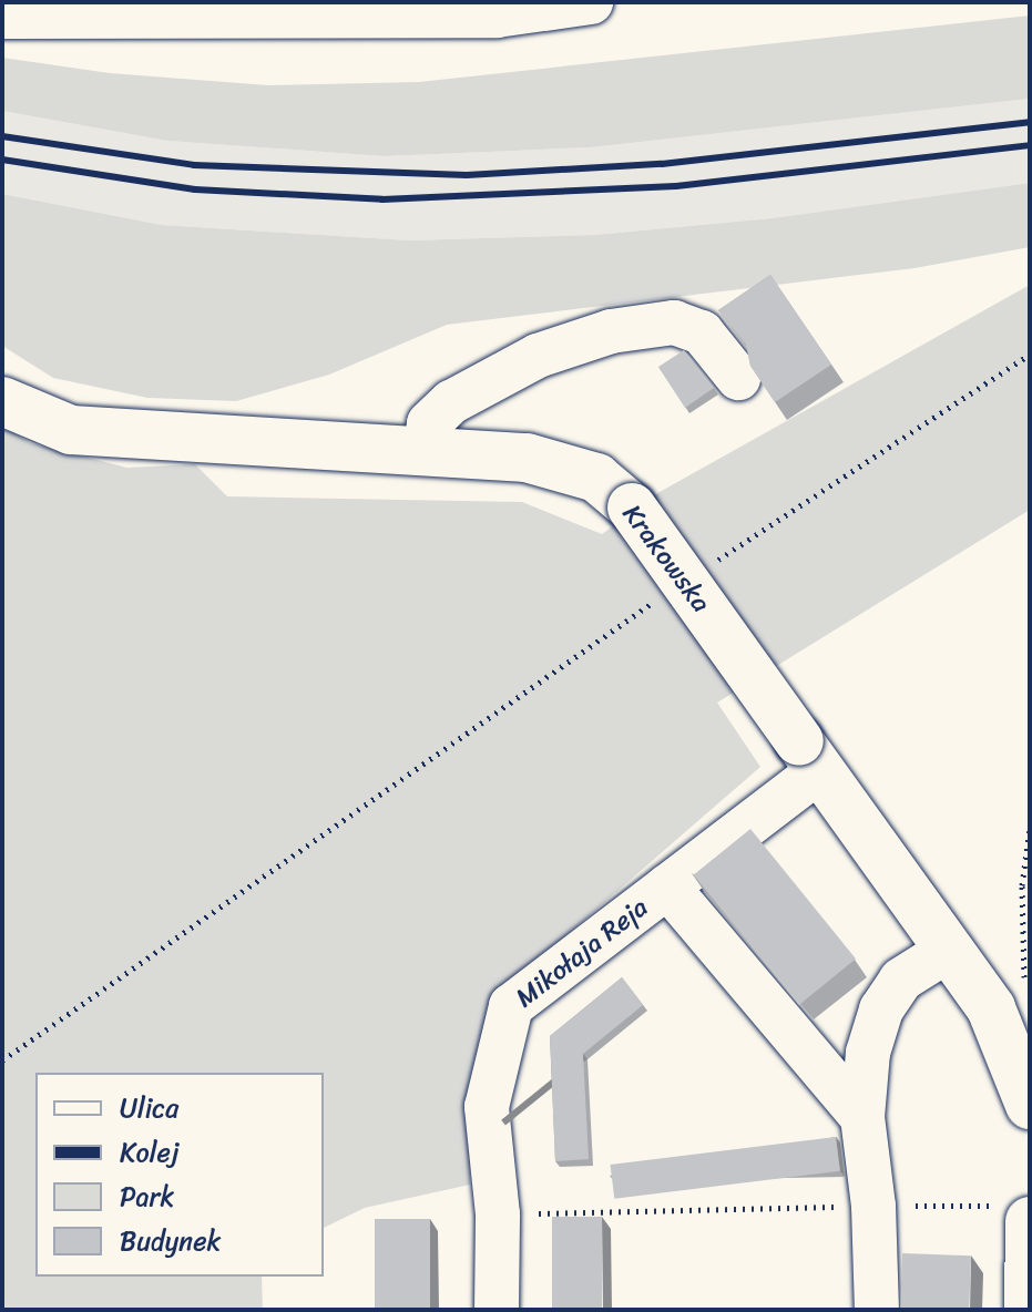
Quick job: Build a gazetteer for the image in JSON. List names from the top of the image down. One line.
{"streets":{"main road":["Krakowska"],"street":["Mikołaja Reja"]},"crossings":[["Krakowska","Mikołaja Reja"]],"legend":["Ulica","Kolej","Park","Budynek"]}
